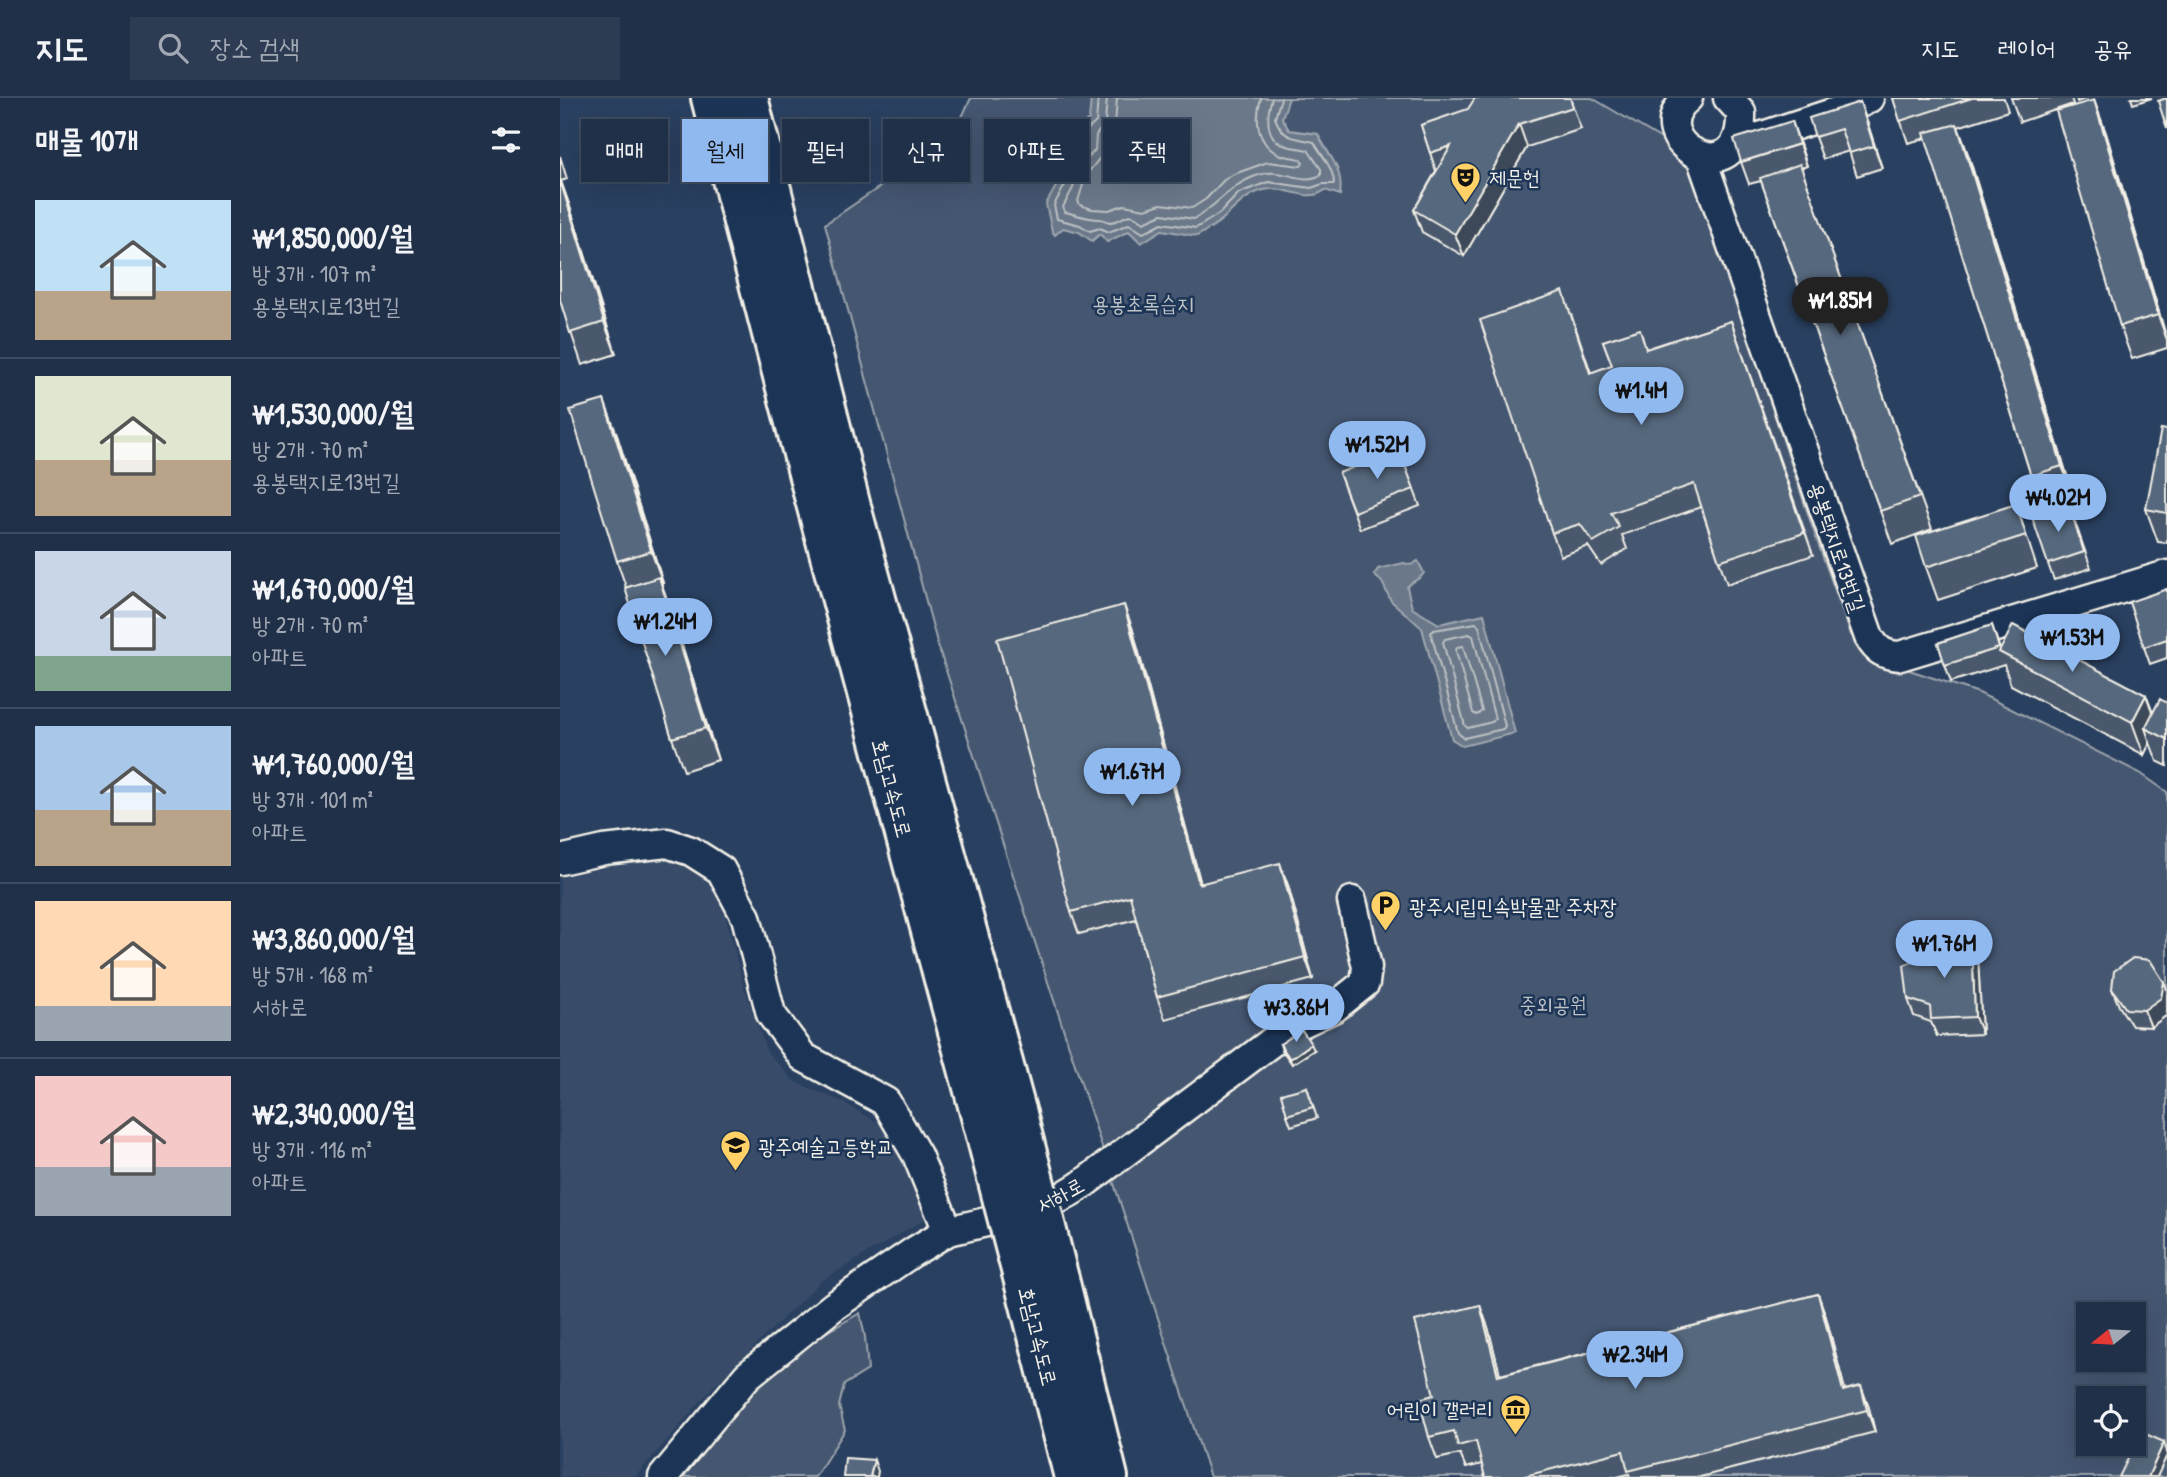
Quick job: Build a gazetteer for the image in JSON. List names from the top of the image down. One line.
{"streets":{"highway":["호남고속도로"],"street":["용봉택지로13번길","서하로"]},"parks":["용봉초록습지","중외공원"],"places":{"theatre":["제문헌"],"parking":["광주시립민속박물관 주차장"],"school or university":["광주예술고등학교"],"museum":["어린이 갤러리"]},"north":"left","page":{"header":"지도","search":"장소 검색","nav":["지도","레이어","공유"],"heading":"매물 10개","chip":["매매","월세","필터","신규","아파트","주택"],"list":[{"name":"₩1,850,000/월","note":"방 3개 · 107 m² · 용봉택지로13번길"},{"name":"₩1,530,000/월","note":"방 2개 · 70 m² · 용봉택지로13번길"},{"name":"₩1,670,000/월","note":"방 2개 · 70 m² · 아파트"},{"name":"₩1,760,000/월","note":"방 3개 · 101 m² · 아파트"},{"name":"₩3,860,000/월","note":"방 5개 · 168 m² · 서하로"},{"name":"₩2,340,000/월","note":"방 3개 · 116 m² · 아파트"}],"price":["₩1.85M","₩1.4M","₩1.52M","₩4.02M","₩1.24M","₩1.53M","₩1.67M","₩1.76M","₩3.86M","₩2.34M"]}}
